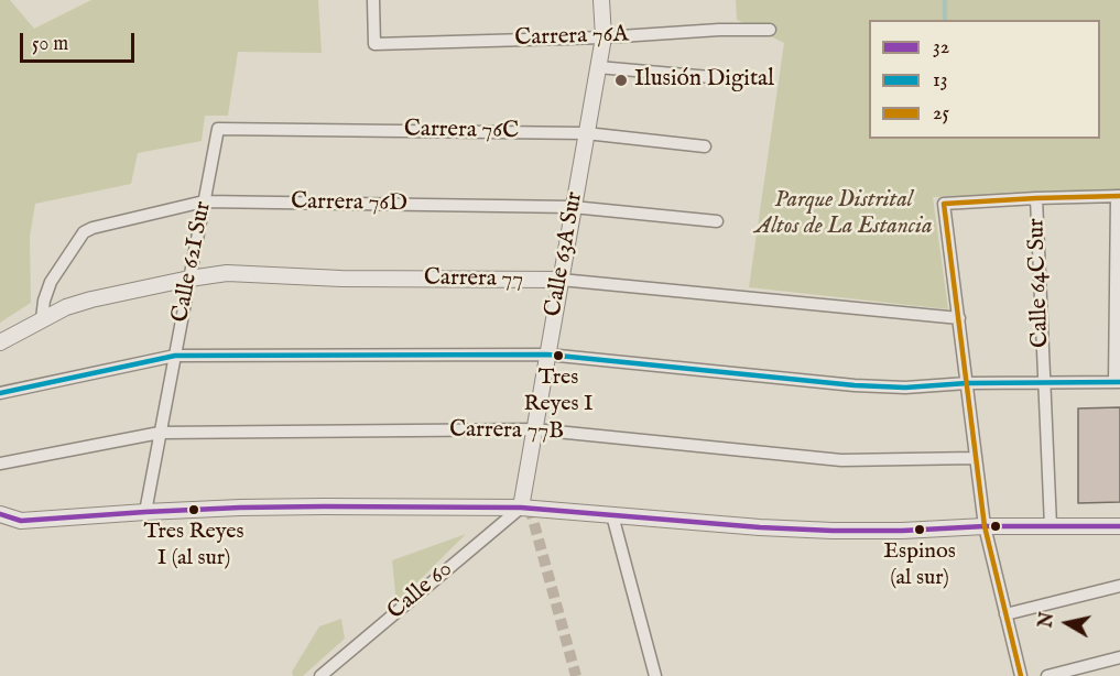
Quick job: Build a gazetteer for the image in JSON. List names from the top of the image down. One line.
{"streets":{"street":["Carrera 76A","Carrera 76C","Carrera 76D","Calle 63A Sur","Calle 62I Sur","Carrera 77","Calle 64C Sur","Carrera 77B","Calle 60"]},"crossings":[["Carrera 76A","Calle 63A Sur"],["Carrera 76C","Calle 63A Sur"],["Carrera 76C","Calle 62I Sur"],["Carrera 76D","Calle 63A Sur"],["Carrera 76D","Calle 62I Sur"],["Carrera 76D","Carrera 77"],["Calle 63A Sur","Carrera 77"],["Calle 63A Sur","Carrera 77B"],["Calle 63A Sur","Calle 60"],["Calle 62I Sur","Carrera 77"],["Calle 62I Sur","Carrera 77B"]],"parks":["Parque Distrital Altos de La Estancia"],"places":["Ilusión Digital","Tres Reyes I","Tres Reyes I (al sur)","Espinos (al sur)"],"lines":["transit line 25","transit line 13","transit line 32"],"legend":["32","13","25"],"scale_bar":"50 m","north":"left"}
